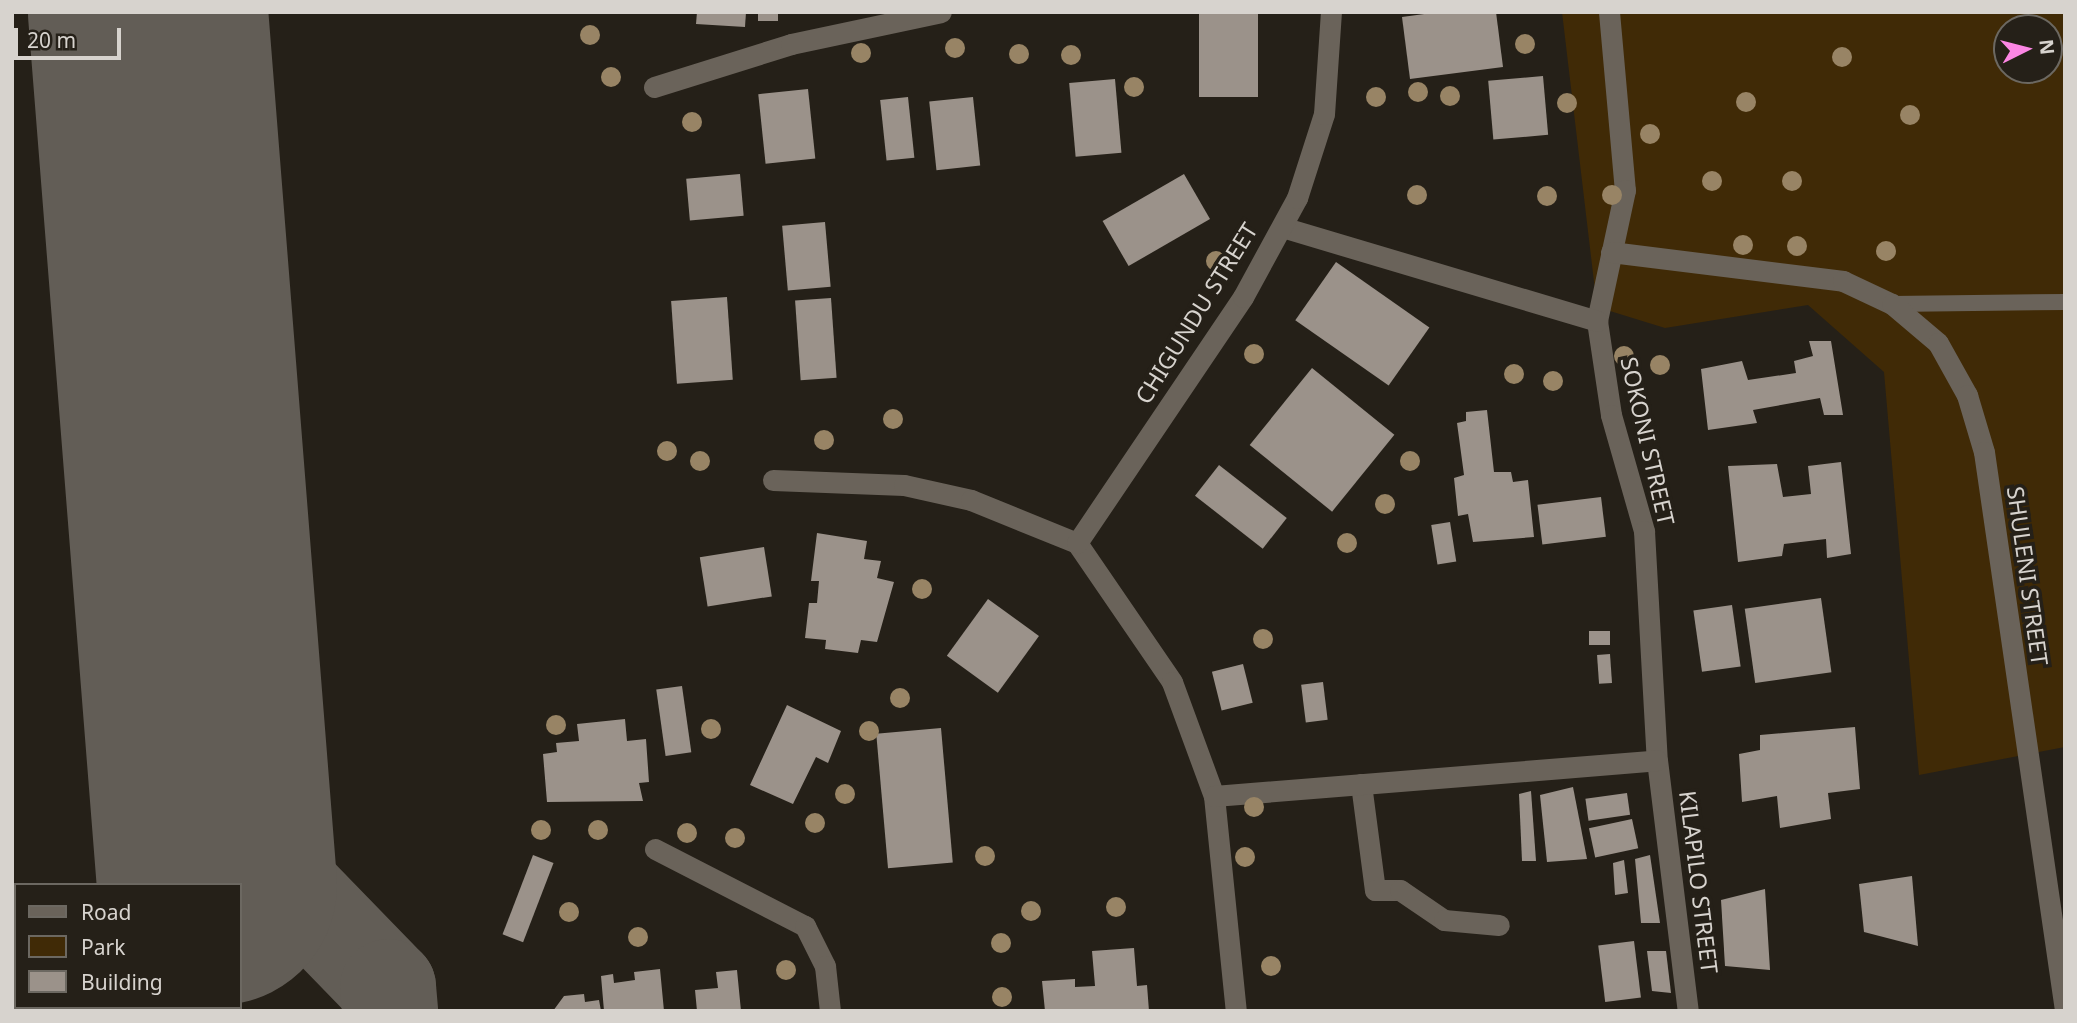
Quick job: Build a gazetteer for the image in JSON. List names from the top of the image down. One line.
{"streets":{"street":["CHIGUNDU STREET","SOKONI STREET","SHULENI STREET","KILAPILO STREET"]},"crossings":[["SOKONI STREET","SHULENI STREET"],["SOKONI STREET","KILAPILO STREET"]],"legend":["Road","Park","Building"],"scale_bar":"20 m","north":"right"}
